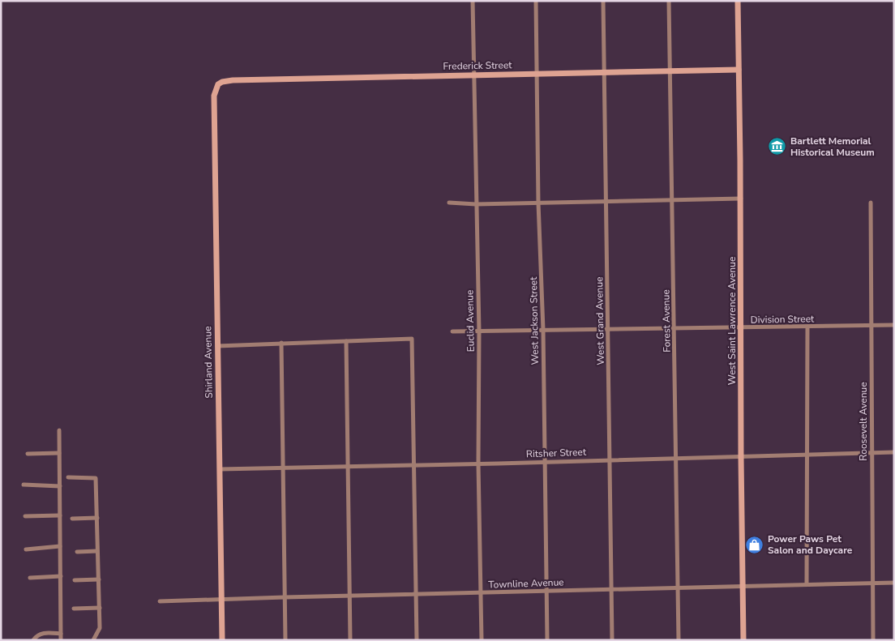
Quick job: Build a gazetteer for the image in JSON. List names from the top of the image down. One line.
{"streets":{"street":["Frederick Street","Division Street","Euclid Avenue","West Jackson Street","West Grand Avenue","Forest Avenue","West Saint Lawrence Avenue","Shirland Avenue","Roosevelt Avenue","Ritsher Street","Townline Avenue"]},"crossings":[["Frederick Street","Euclid Avenue"],["Frederick Street","West Jackson Street"],["Frederick Street","West Grand Avenue"],["Frederick Street","Forest Avenue"],["Frederick Street","West Saint Lawrence Avenue"],["Frederick Street","Shirland Avenue"],["Division Street","Euclid Avenue"],["Division Street","West Jackson Street"],["Division Street","West Grand Avenue"],["Division Street","Forest Avenue"],["Division Street","West Saint Lawrence Avenue"],["Division Street","Roosevelt Avenue"],["Euclid Avenue","Ritsher Street"],["Euclid Avenue","Townline Avenue"],["West Jackson Street","Ritsher Street"],["West Jackson Street","Townline Avenue"],["West Grand Avenue","Ritsher Street"],["West Grand Avenue","Townline Avenue"],["Forest Avenue","Ritsher Street"],["Forest Avenue","Townline Avenue"],["West Saint Lawrence Avenue","Ritsher Street"],["West Saint Lawrence Avenue","Townline Avenue"],["Shirland Avenue","Ritsher Street"],["Shirland Avenue","Townline Avenue"],["Roosevelt Avenue","Ritsher Street"],["Roosevelt Avenue","Townline Avenue"]],"places":{"museum":["Bartlett Memorial Historical Museum"],"shop":["Power Paws Pet Salon and Daycare"]}}
